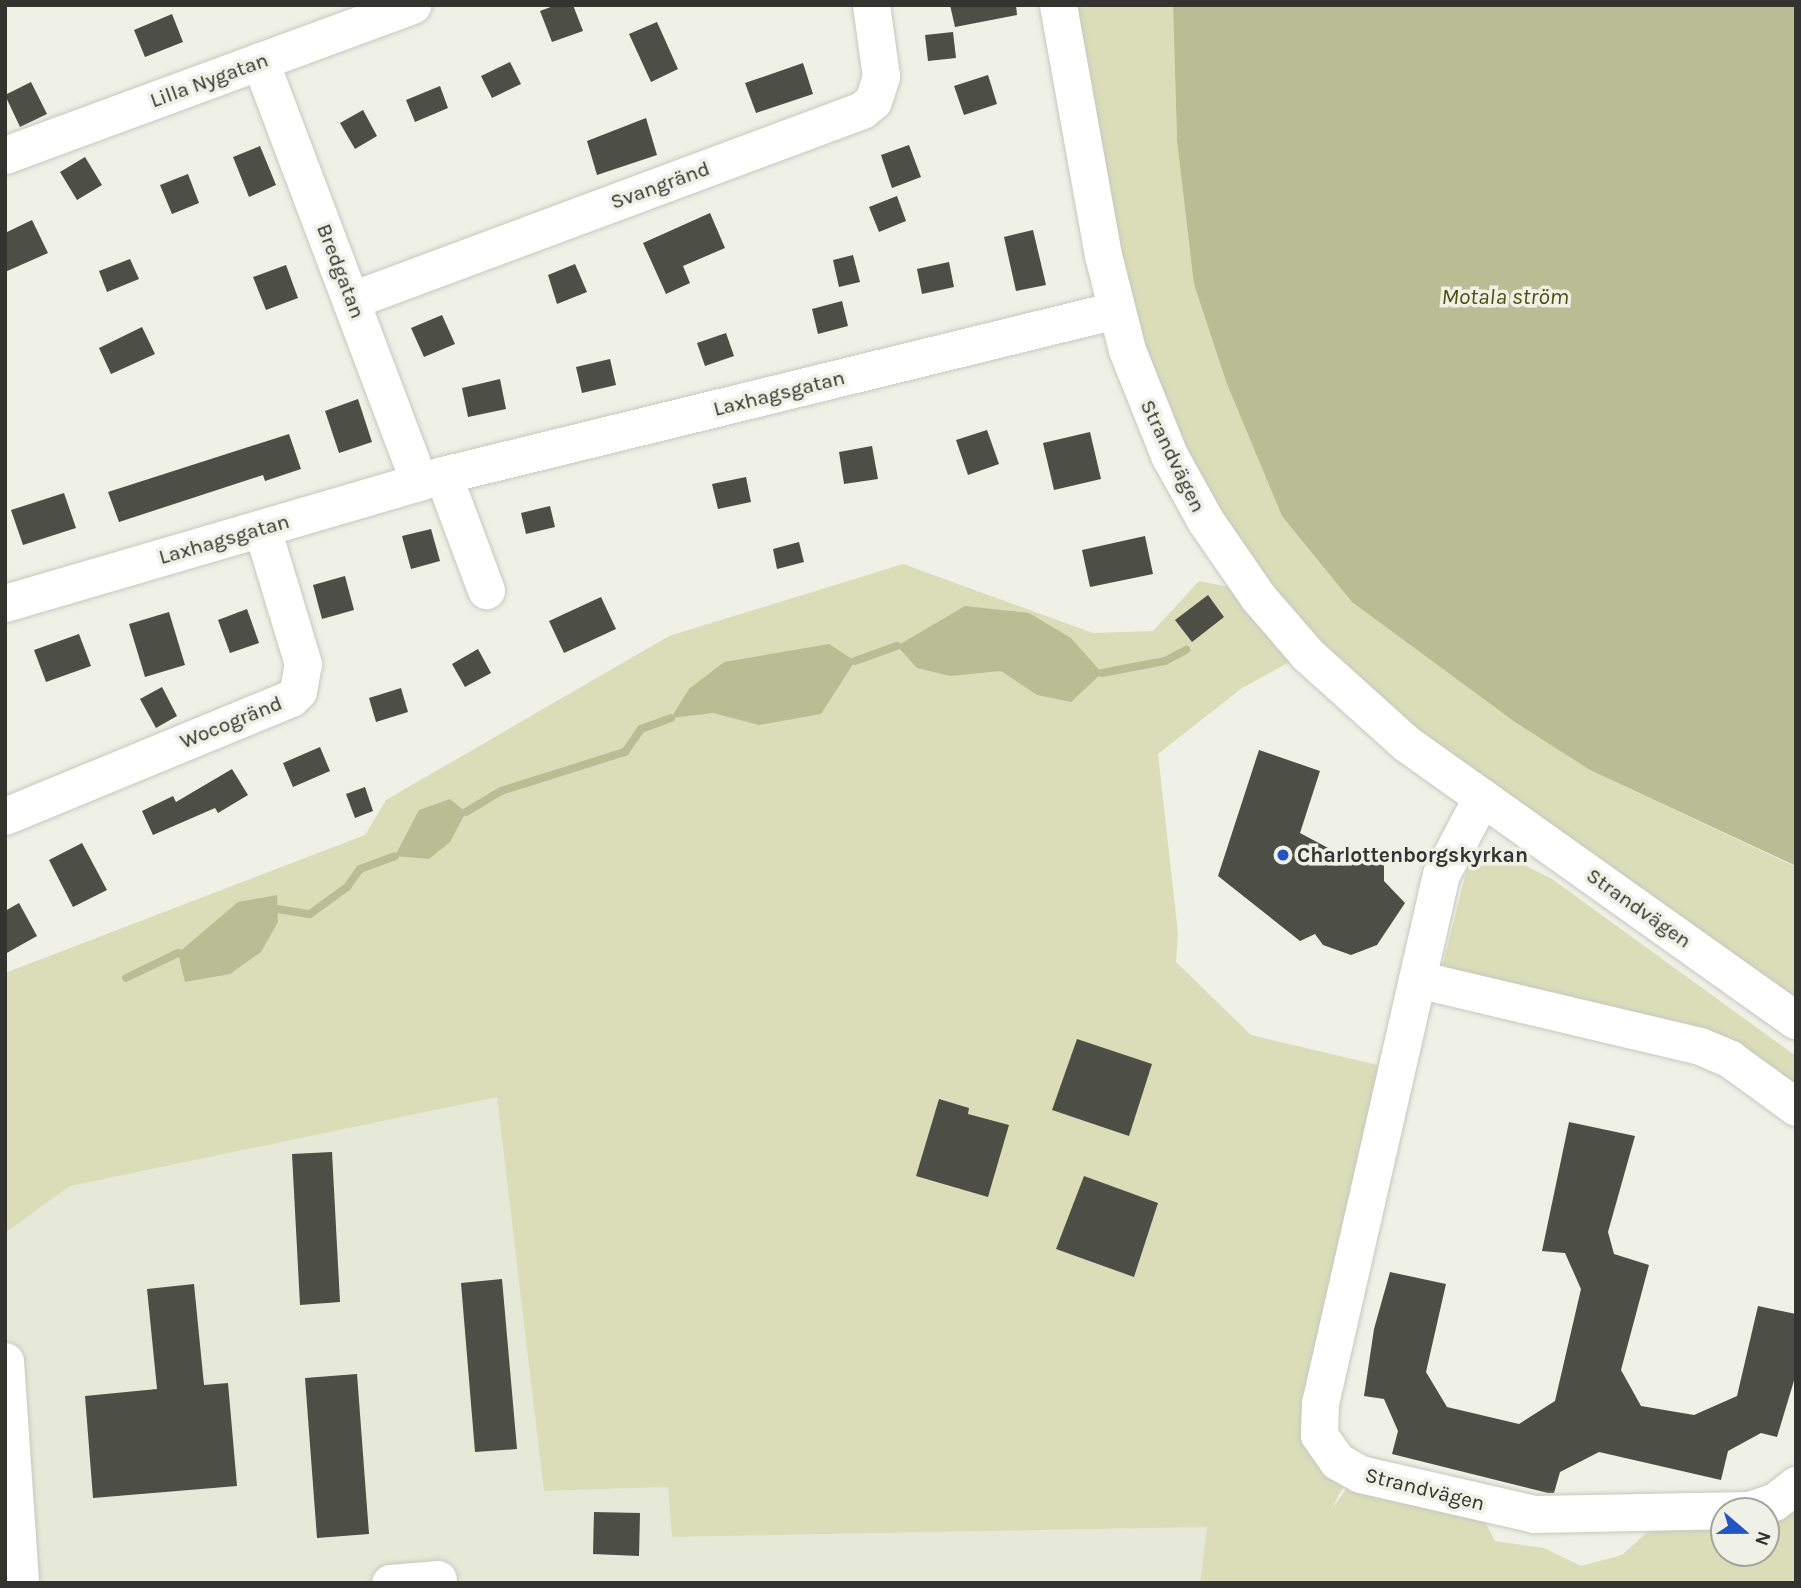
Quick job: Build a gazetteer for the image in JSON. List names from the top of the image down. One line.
{"streets":{"street":["Lilla Nygatan","Svangränd","Bredgatan","Laxhagsgatan","Strandvägen","Wocogränd"]},"crossings":[["Lilla Nygatan","Bredgatan"],["Svangränd","Bredgatan"],["Bredgatan","Laxhagsgatan"],["Laxhagsgatan","Strandvägen"],["Laxhagsgatan","Wocogränd"]],"water":["Motala ström"],"places":["Charlottenborgskyrkan"],"north":"right"}
